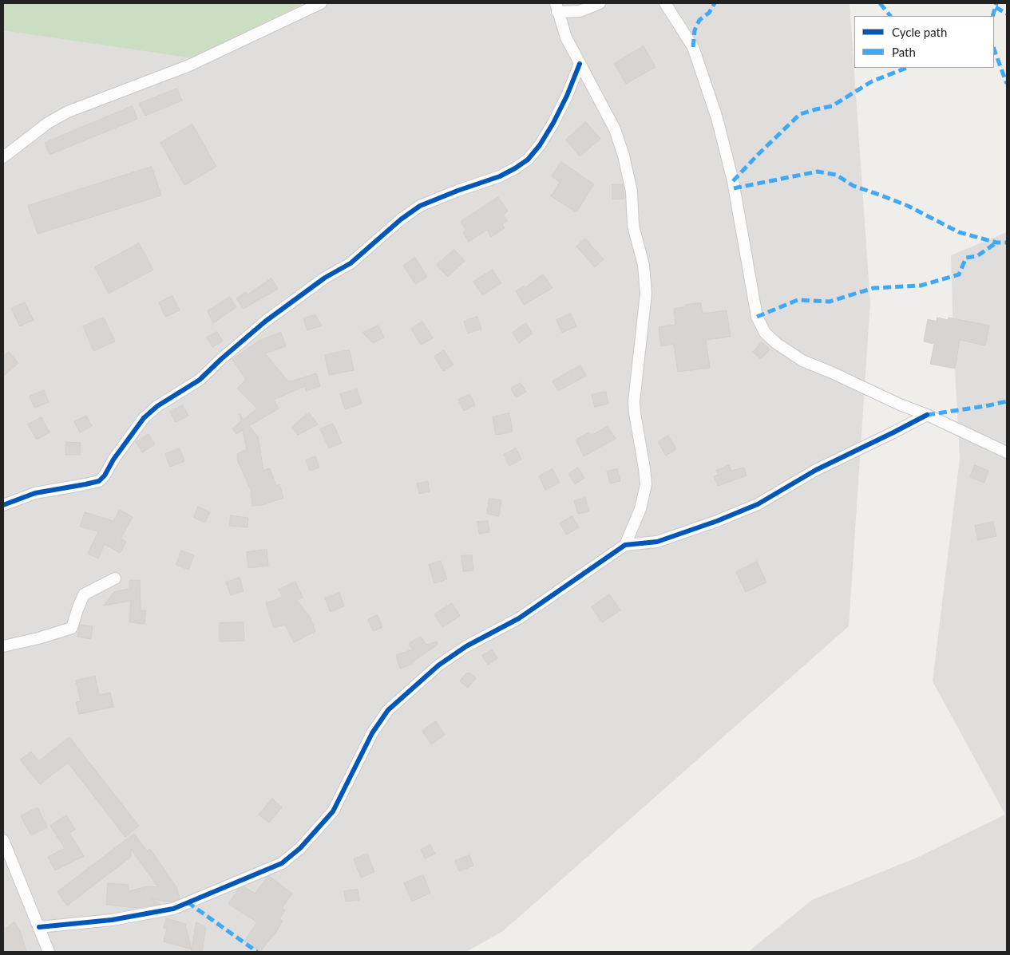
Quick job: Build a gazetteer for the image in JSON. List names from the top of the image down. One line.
{"legend":["Cycle path","Path"]}
